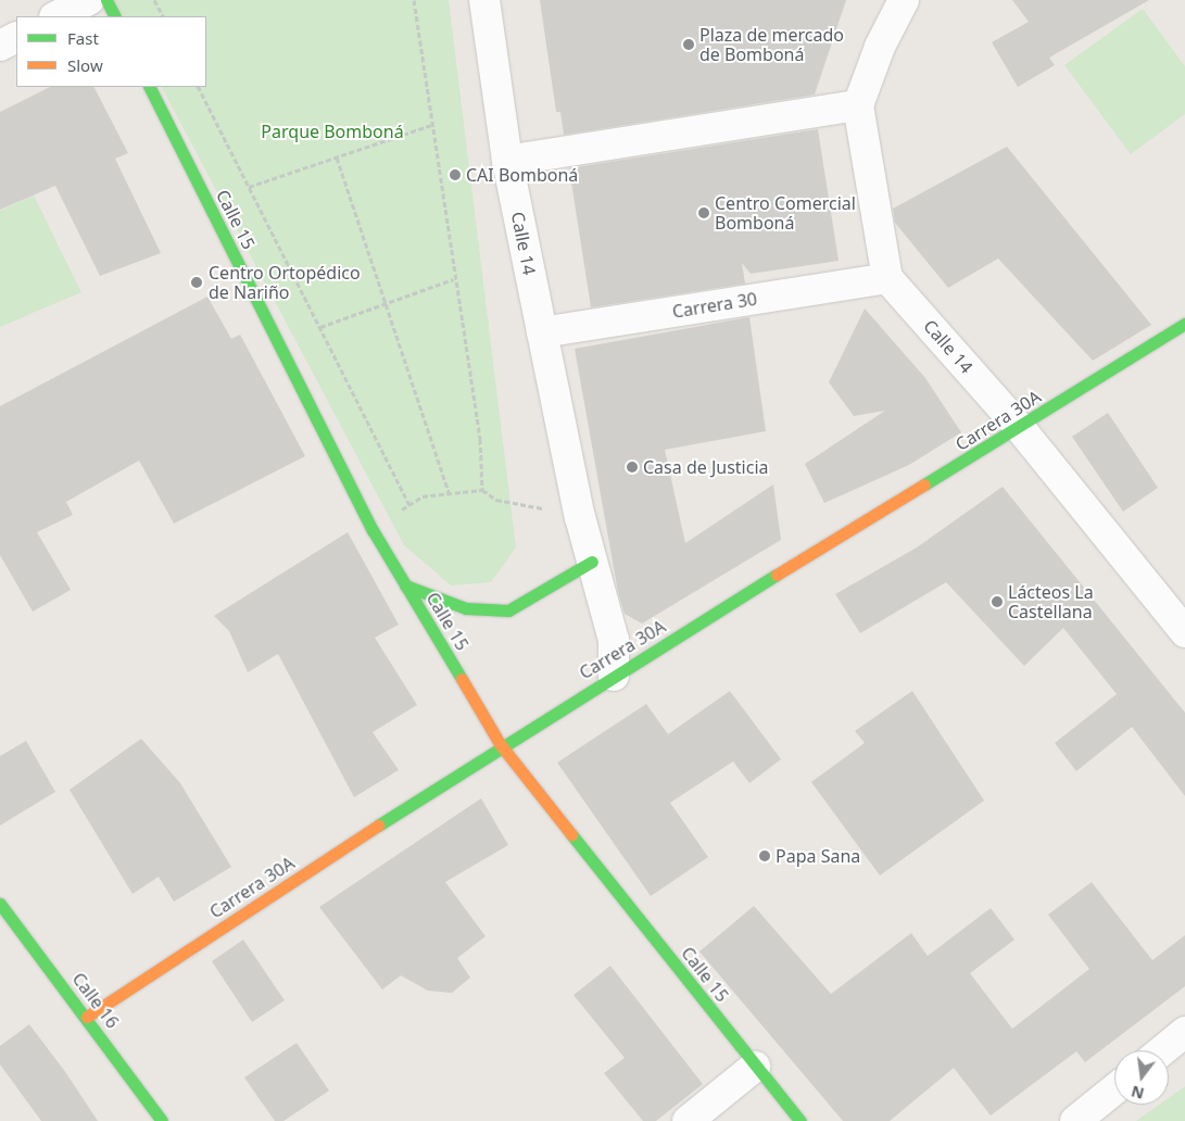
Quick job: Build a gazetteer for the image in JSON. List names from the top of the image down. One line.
{"streets":{"street":["Calle 15","Calle 14","Carrera 30","Carrera 30A","Calle 16"]},"crossings":[["Calle 15","Carrera 30A"],["Calle 14","Carrera 30"],["Calle 14","Carrera 30A"],["Carrera 30A","Calle 16"]],"parks":["Parque Bomboná"],"places":["Plaza de mercado de Bomboná","CAI Bomboná","Centro Comercial Bomboná","Centro Ortopédico de Nariño","Casa de Justicia","Lácteos La Castellana","Papa Sana"],"legend":["Fast","Slow"],"north":"bottom"}
